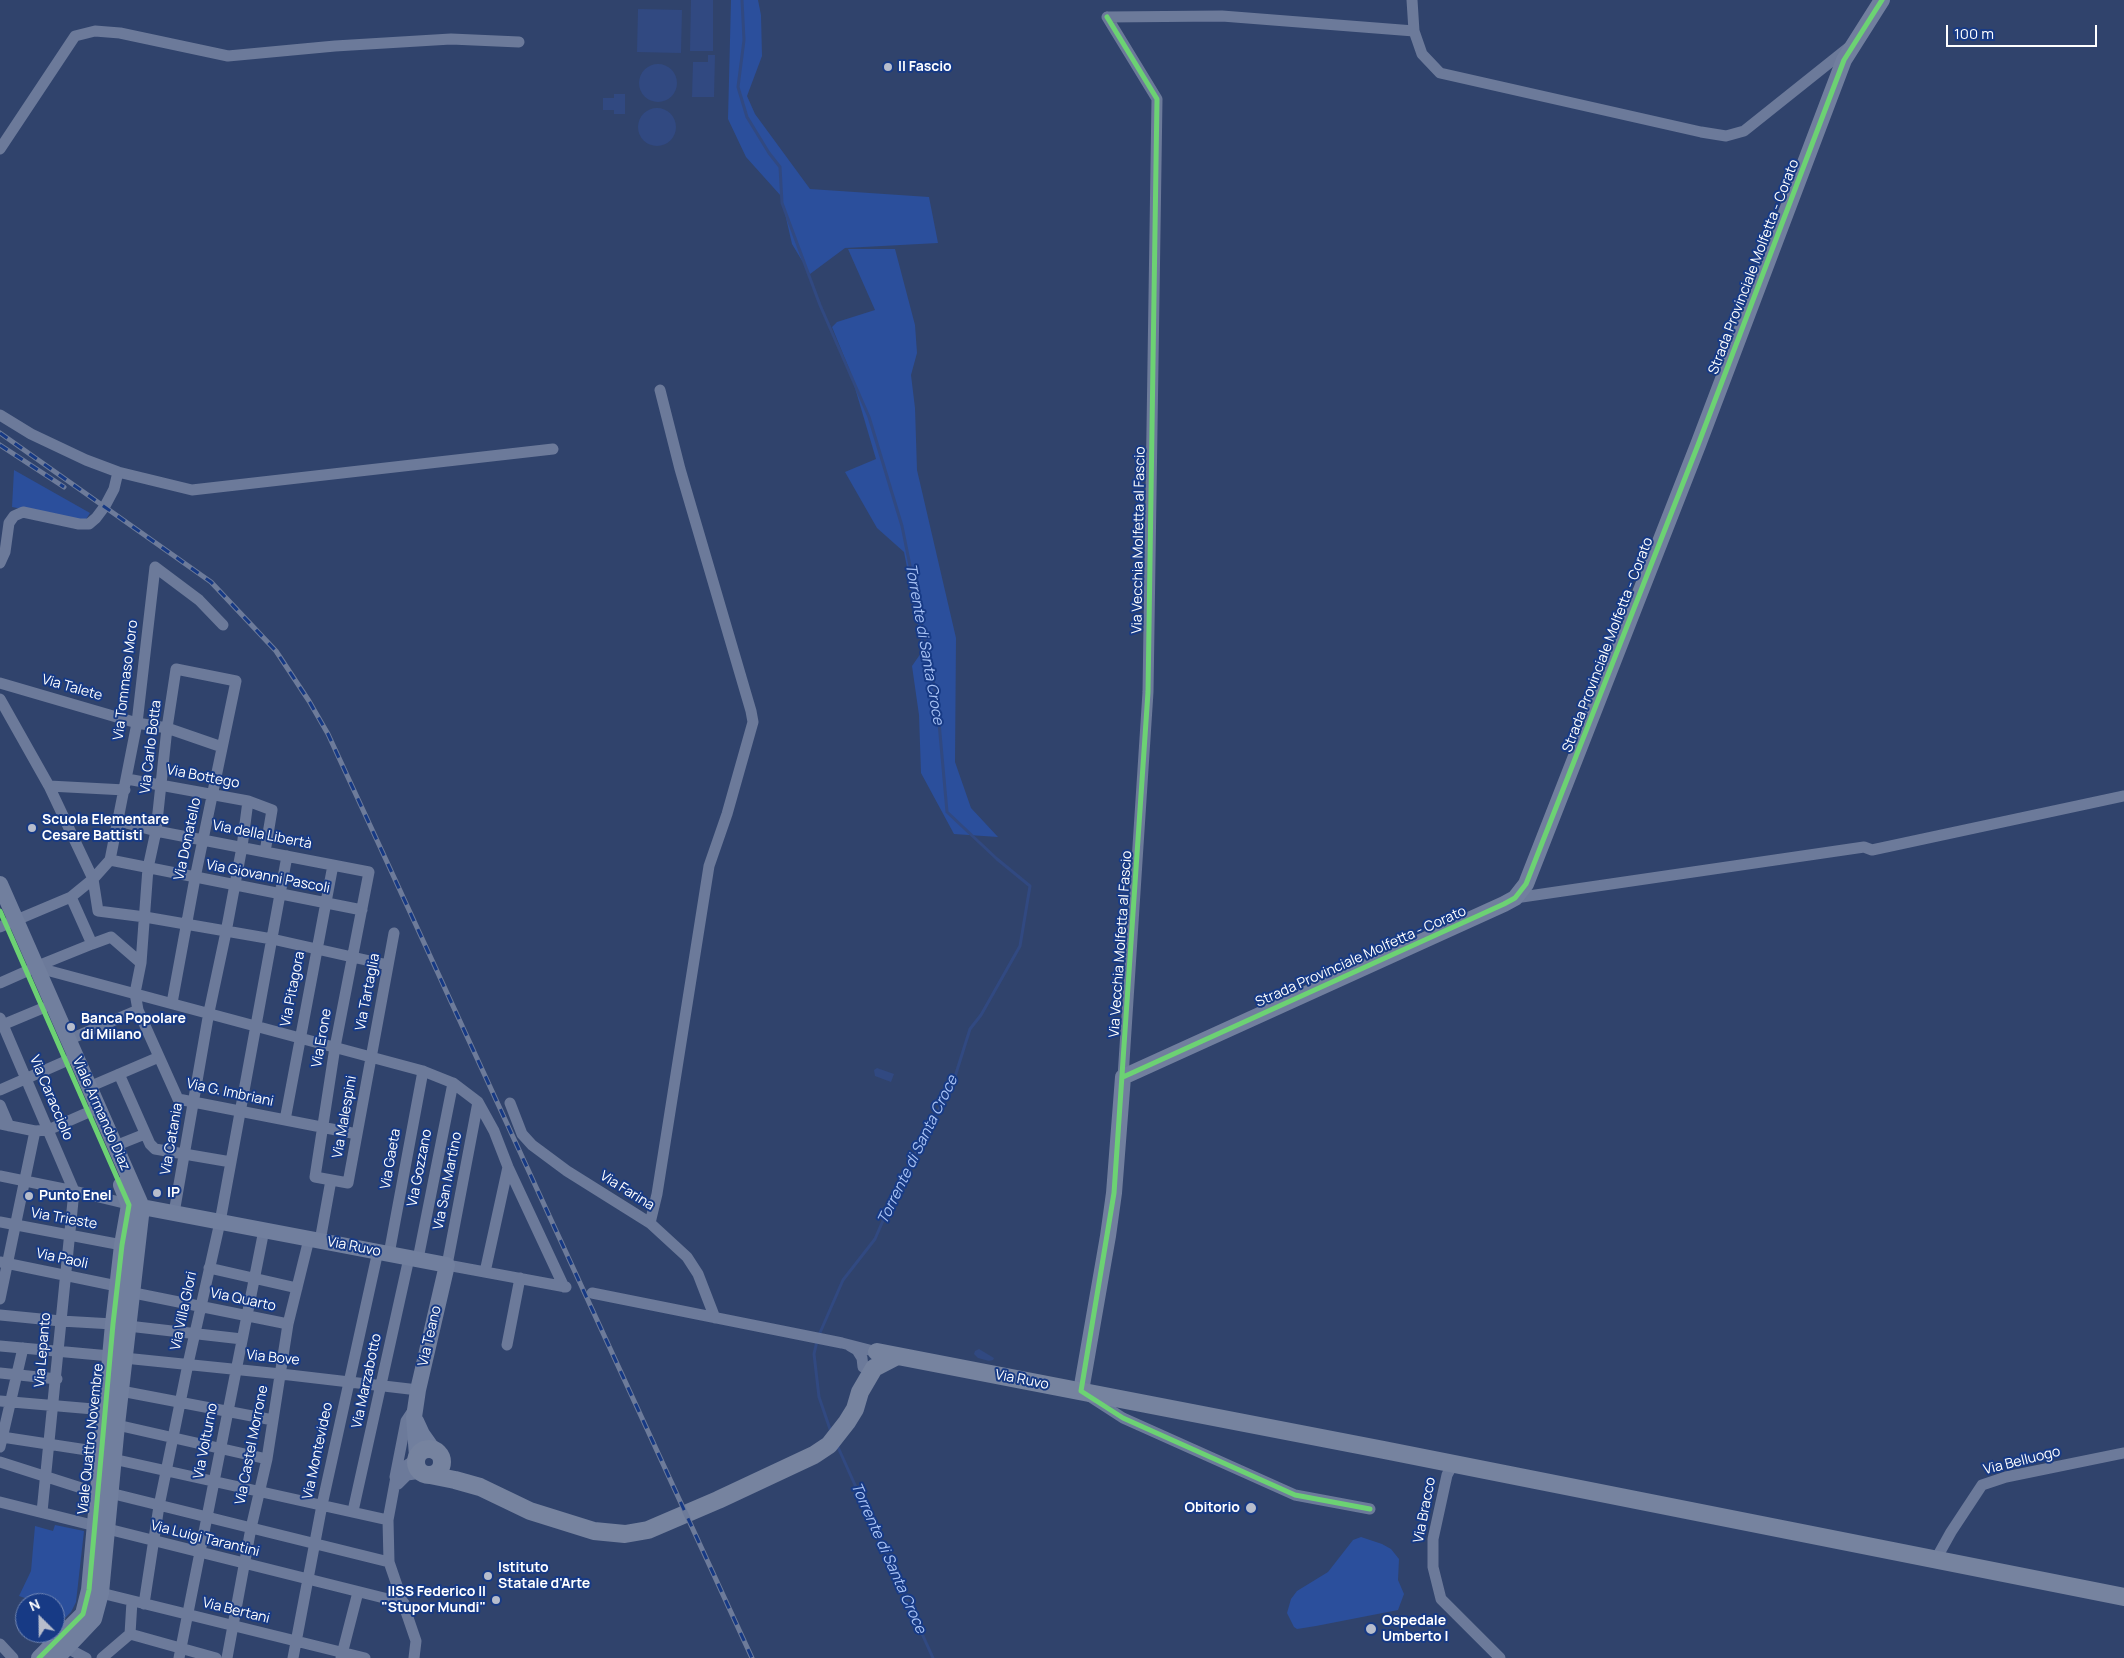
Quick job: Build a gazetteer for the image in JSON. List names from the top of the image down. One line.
{"streets":{"main road":["Strada Provinciale Molfetta - Corato","Viale Armando Diaz","Via Ruvo","Via Teano","Viale Quattro Novembre"],"street":["Via Vecchia Molfetta al Fascio","Via Tommaso Moro","Via Talete","Via Carlo Botta","Via Bottego","Via della Libertà","Via Donatello","Via Giovanni Pascoli","Via Pitagora","Via Tartaglia","Via Erone","Via G. Imbriani","Via Caracciolo","Via Malespini","Via Catania","Via Gaeta","Via Gozzano","Via San Martino","Via Farina","Via Trieste","Via Paoli","Via Quarto","Via Villa Glori","Via Lepanto","Via Bove","Via Marzabotto","Via Volturno","Via Castel Morrone","Via Montevideo","Via Belluogo","Via Bracco","Via Luigi Tarantini","Via Bertani"]},"crossings":[["Strada Provinciale Molfetta - Corato","Via Vecchia Molfetta al Fascio"],["Via Tommaso Moro","Via Talete"],["Via Tommaso Moro","Via Bottego"],["Via Tommaso Moro","Via della Libertà"],["Via Tommaso Moro","Via Giovanni Pascoli"],["Via Talete","Via Carlo Botta"],["Via Talete","Via Donatello"],["Via Carlo Botta","Via Bottego"],["Via Carlo Botta","Via della Libertà"],["Via Carlo Botta","Via Donatello"],["Via Carlo Botta","Via Giovanni Pascoli"],["Via Carlo Botta","Via G. Imbriani"],["Via Bottego","Via della Libertà"],["Via Bottego","Via Donatello"],["Via Bottego","Via Catania"],["Via della Libertà","Via Donatello"],["Via della Libertà","Via Pitagora"],["Via della Libertà","Via Erone"],["Via della Libertà","Via Catania"],["Via della Libertà","Via Villa Glori"],["Via Donatello","Via Giovanni Pascoli"],["Via Giovanni Pascoli","Via Pitagora"],["Via Giovanni Pascoli","Via Erone"],["Via Giovanni Pascoli","Via Catania"],["Via Giovanni Pascoli","Via Villa Glori"],["Via Pitagora","Via G. Imbriani"],["Via Tartaglia","Via Malespini"],["Via Erone","Via G. Imbriani"],["Via Erone","Via Malespini"],["Via Erone","Via Castel Morrone"],["Via G. Imbriani","Via Malespini"],["Via G. Imbriani","Via Catania"],["Via G. Imbriani","Via Villa Glori"],["Via Caracciolo","Via Lepanto"],["Viale Armando Diaz","Via Ruvo"],["Viale Armando Diaz","Viale Quattro Novembre"],["Via Catania","Via Ruvo"],["Via Gaeta","Via Ruvo"],["Via Gaeta","Via Montevideo"],["Via Gozzano","Via Ruvo"],["Via Gozzano","Via Marzabotto"],["Via San Martino","Via Ruvo"],["Via San Martino","Via Teano"],["Via Farina","Via Ruvo"],["Via Trieste","Via Lepanto"],["Via Trieste","Viale Quattro Novembre"],["Via Ruvo","Via Villa Glori"],["Via Ruvo","Via Teano"],["Via Ruvo","Via Marzabotto"],["Via Ruvo","Viale Quattro Novembre"],["Via Ruvo","Via Volturno"],["Via Ruvo","Via Castel Morrone"],["Via Ruvo","Via Montevideo"],["Via Ruvo","Via Belluogo"],["Via Ruvo","Via Bracco"],["Via Paoli","Via Lepanto"],["Via Paoli","Viale Quattro Novembre"],["Via Quarto","Via Villa Glori"],["Via Quarto","Viale Quattro Novembre"],["Via Quarto","Via Volturno"],["Via Quarto","Via Castel Morrone"],["Via Villa Glori","Via Bove"],["Via Villa Glori","Via Luigi Tarantini"],["Via Villa Glori","Via Bertani"],["Via Teano","Via Bove"],["Via Teano","Via Luigi Tarantini"],["Via Lepanto","Via Bove"],["Via Lepanto","Via Luigi Tarantini"],["Via Bove","Via Marzabotto"],["Via Bove","Viale Quattro Novembre"],["Via Bove","Via Volturno"],["Via Bove","Via Castel Morrone"],["Via Bove","Via Montevideo"],["Viale Quattro Novembre","Via Luigi Tarantini"],["Viale Quattro Novembre","Via Bertani"],["Via Volturno","Via Luigi Tarantini"],["Via Volturno","Via Bertani"],["Via Castel Morrone","Via Luigi Tarantini"],["Via Castel Morrone","Via Bertani"],["Via Montevideo","Via Luigi Tarantini"],["Via Montevideo","Via Bertani"]],"water":["Torrente di Santa Croce"],"places":["Il Fascio","Scuola Elementare Cesare Battisti","Banca Popolare di Milano","IP","Punto Enel","Obitorio","Istituto Statale d'Arte","IISS Federico II \"Stupor Mundi\"","Ospedale Umberto I"],"scale_bar":"100 m","north":"top left"}
